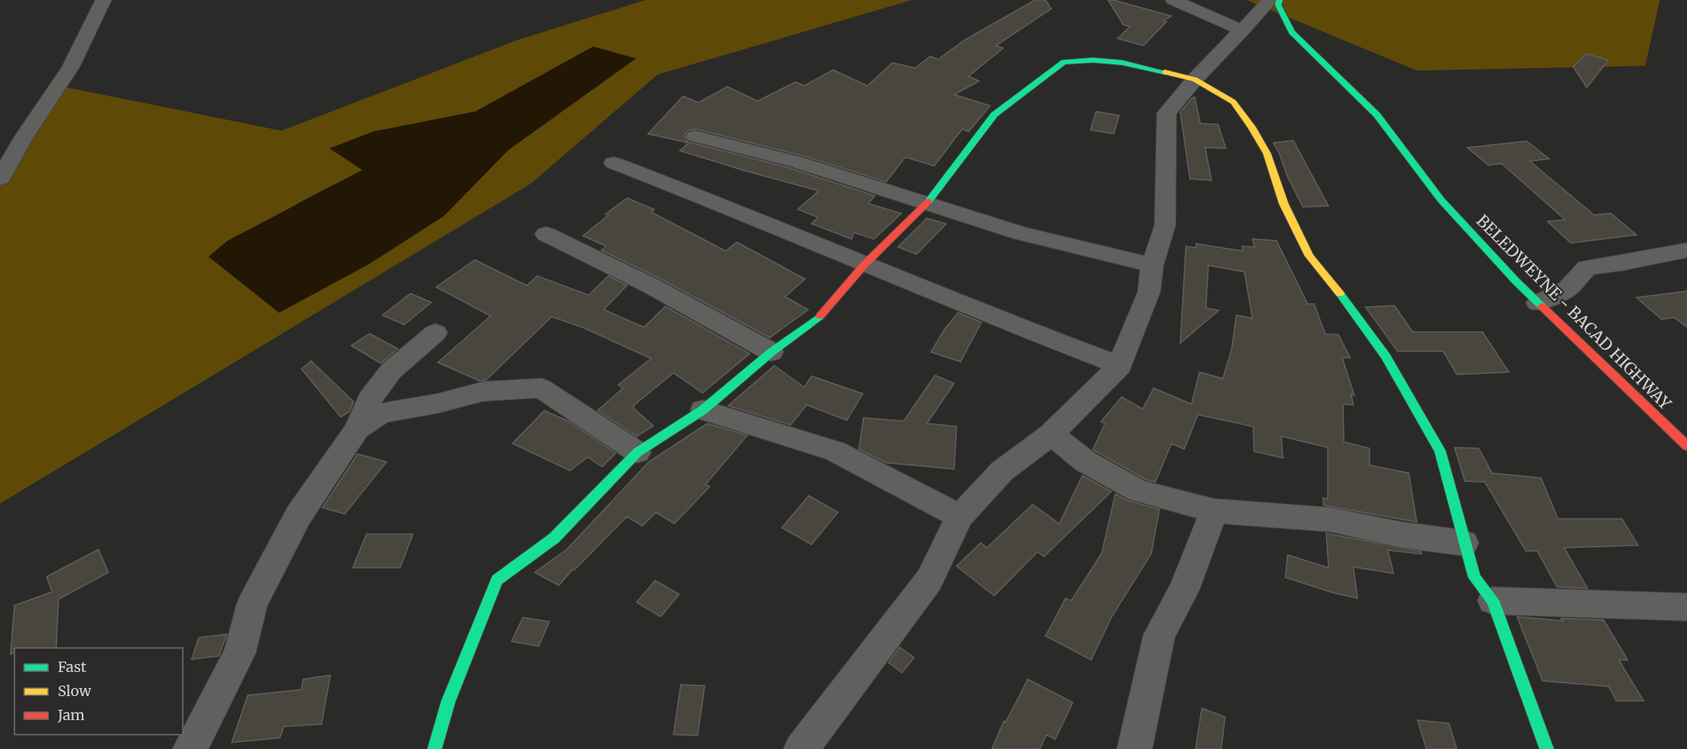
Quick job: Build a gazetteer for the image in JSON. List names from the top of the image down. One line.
{"streets":{"street":["BELEDWEYNE - BACAD HIGHWAY"]},"legend":["Fast","Slow","Jam"]}
